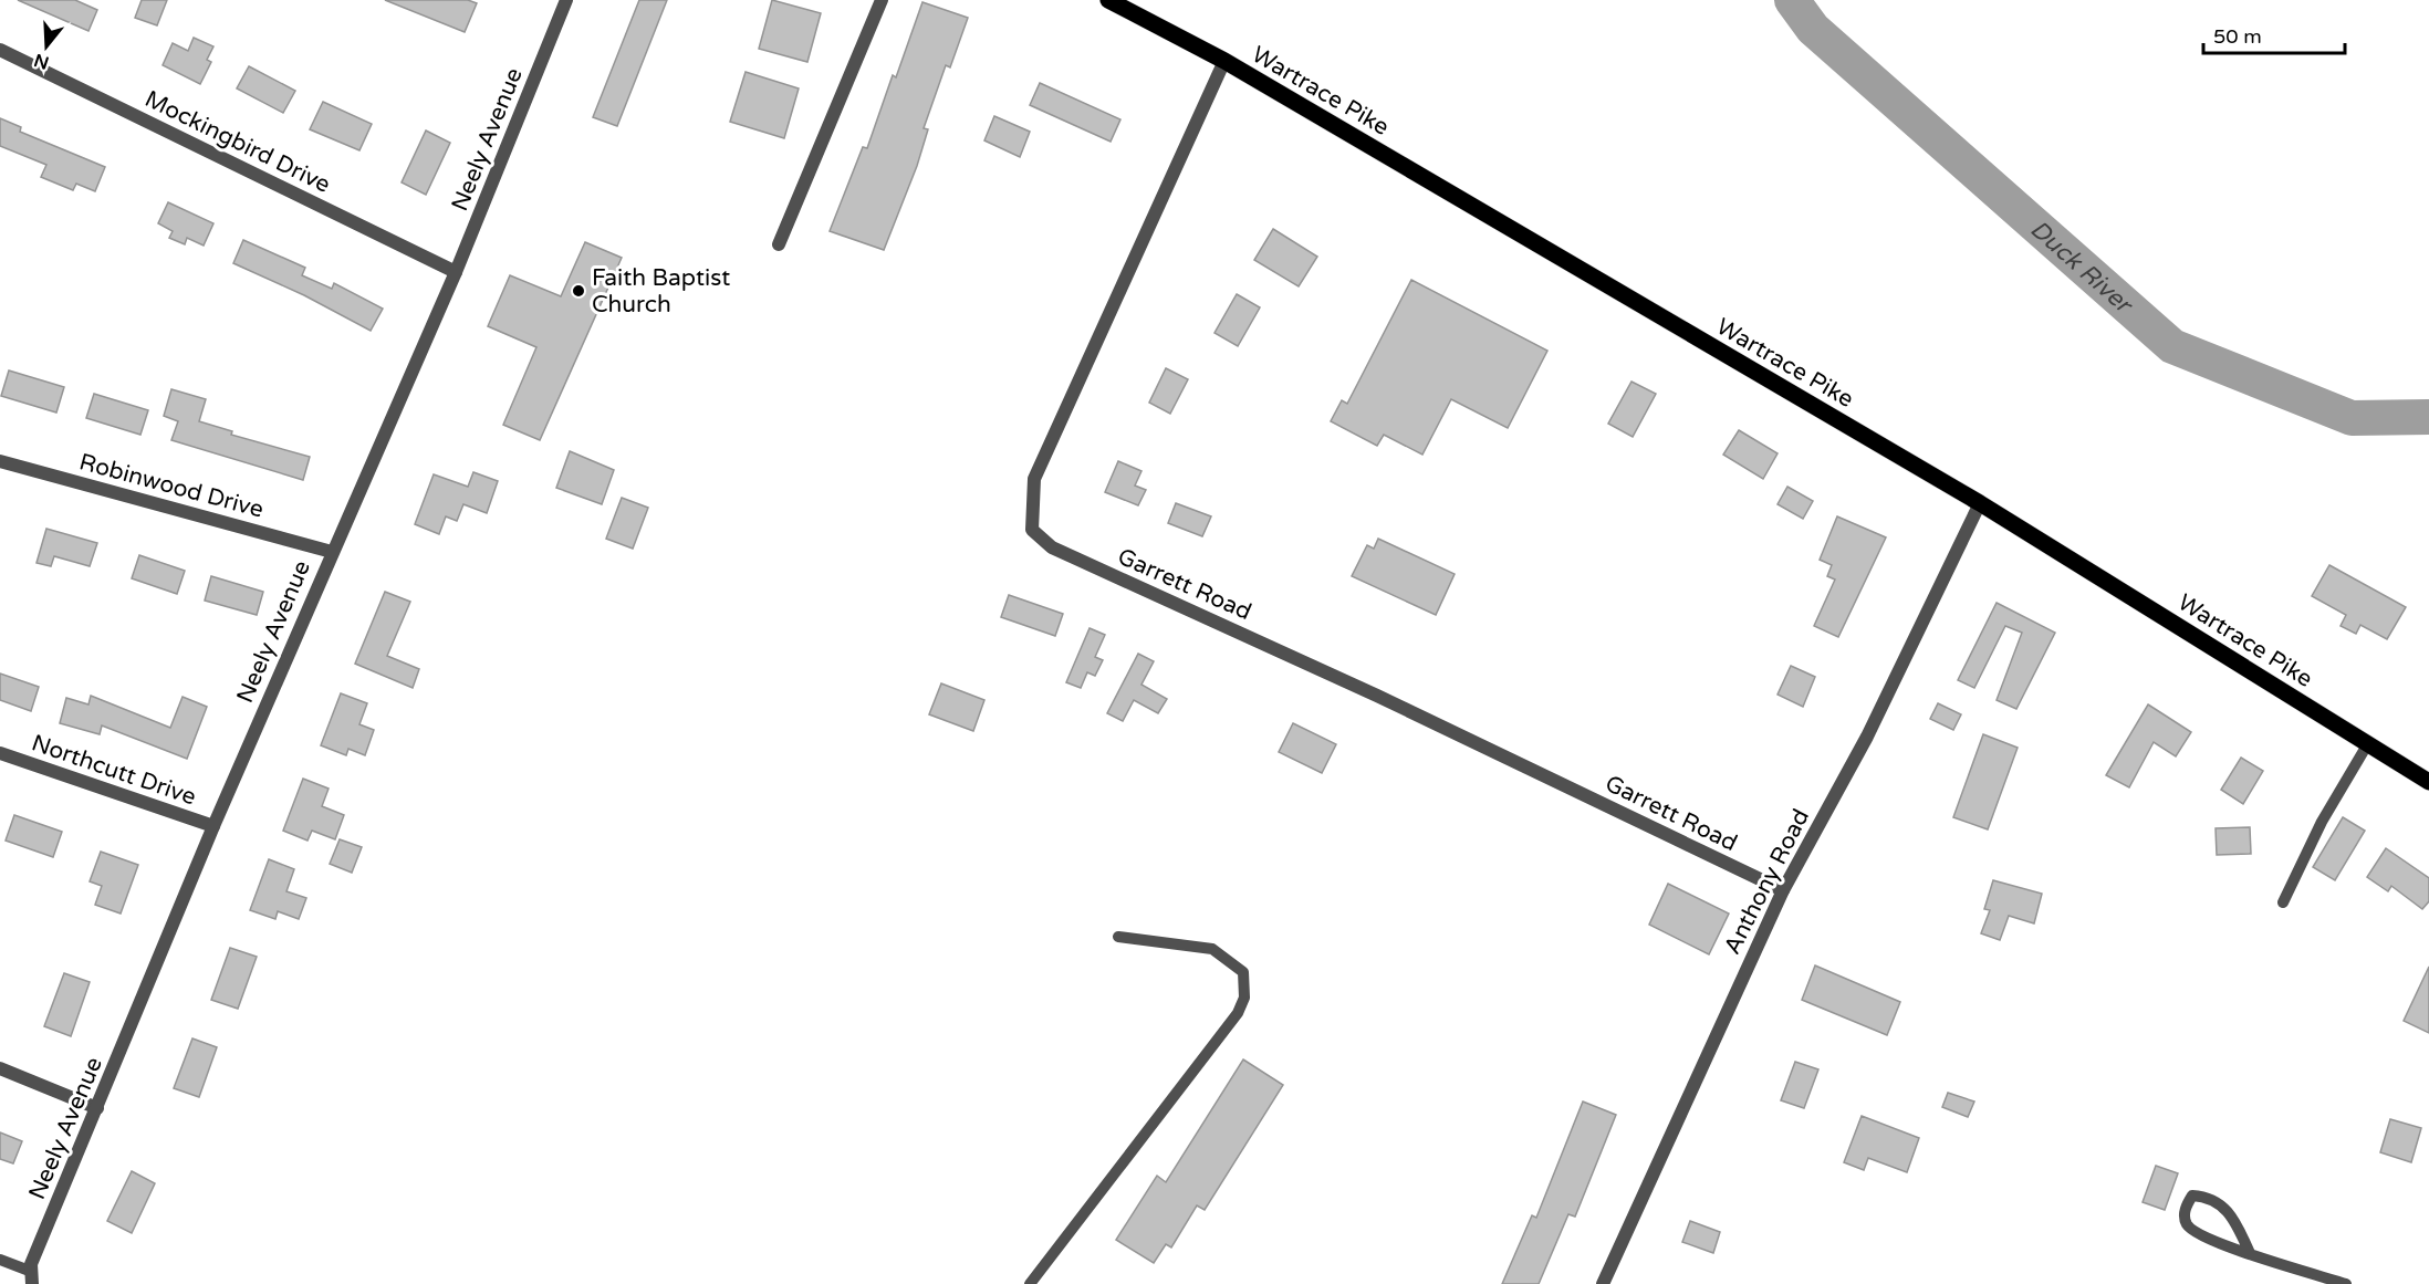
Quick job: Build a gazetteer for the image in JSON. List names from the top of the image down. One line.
{"streets":{"main road":["Wartrace Pike"],"street":["Neely Avenue","Mockingbird Drive","Robinwood Drive","Garrett Road","Northcutt Drive","Anthony Road"]},"crossings":[["Wartrace Pike","Garrett Road"],["Wartrace Pike","Anthony Road"],["Neely Avenue","Mockingbird Drive"],["Neely Avenue","Robinwood Drive"],["Neely Avenue","Northcutt Drive"],["Garrett Road","Anthony Road"]],"water":["Duck River"],"places":["Faith Baptist Church"],"scale_bar":"50 m","north":"bottom"}
